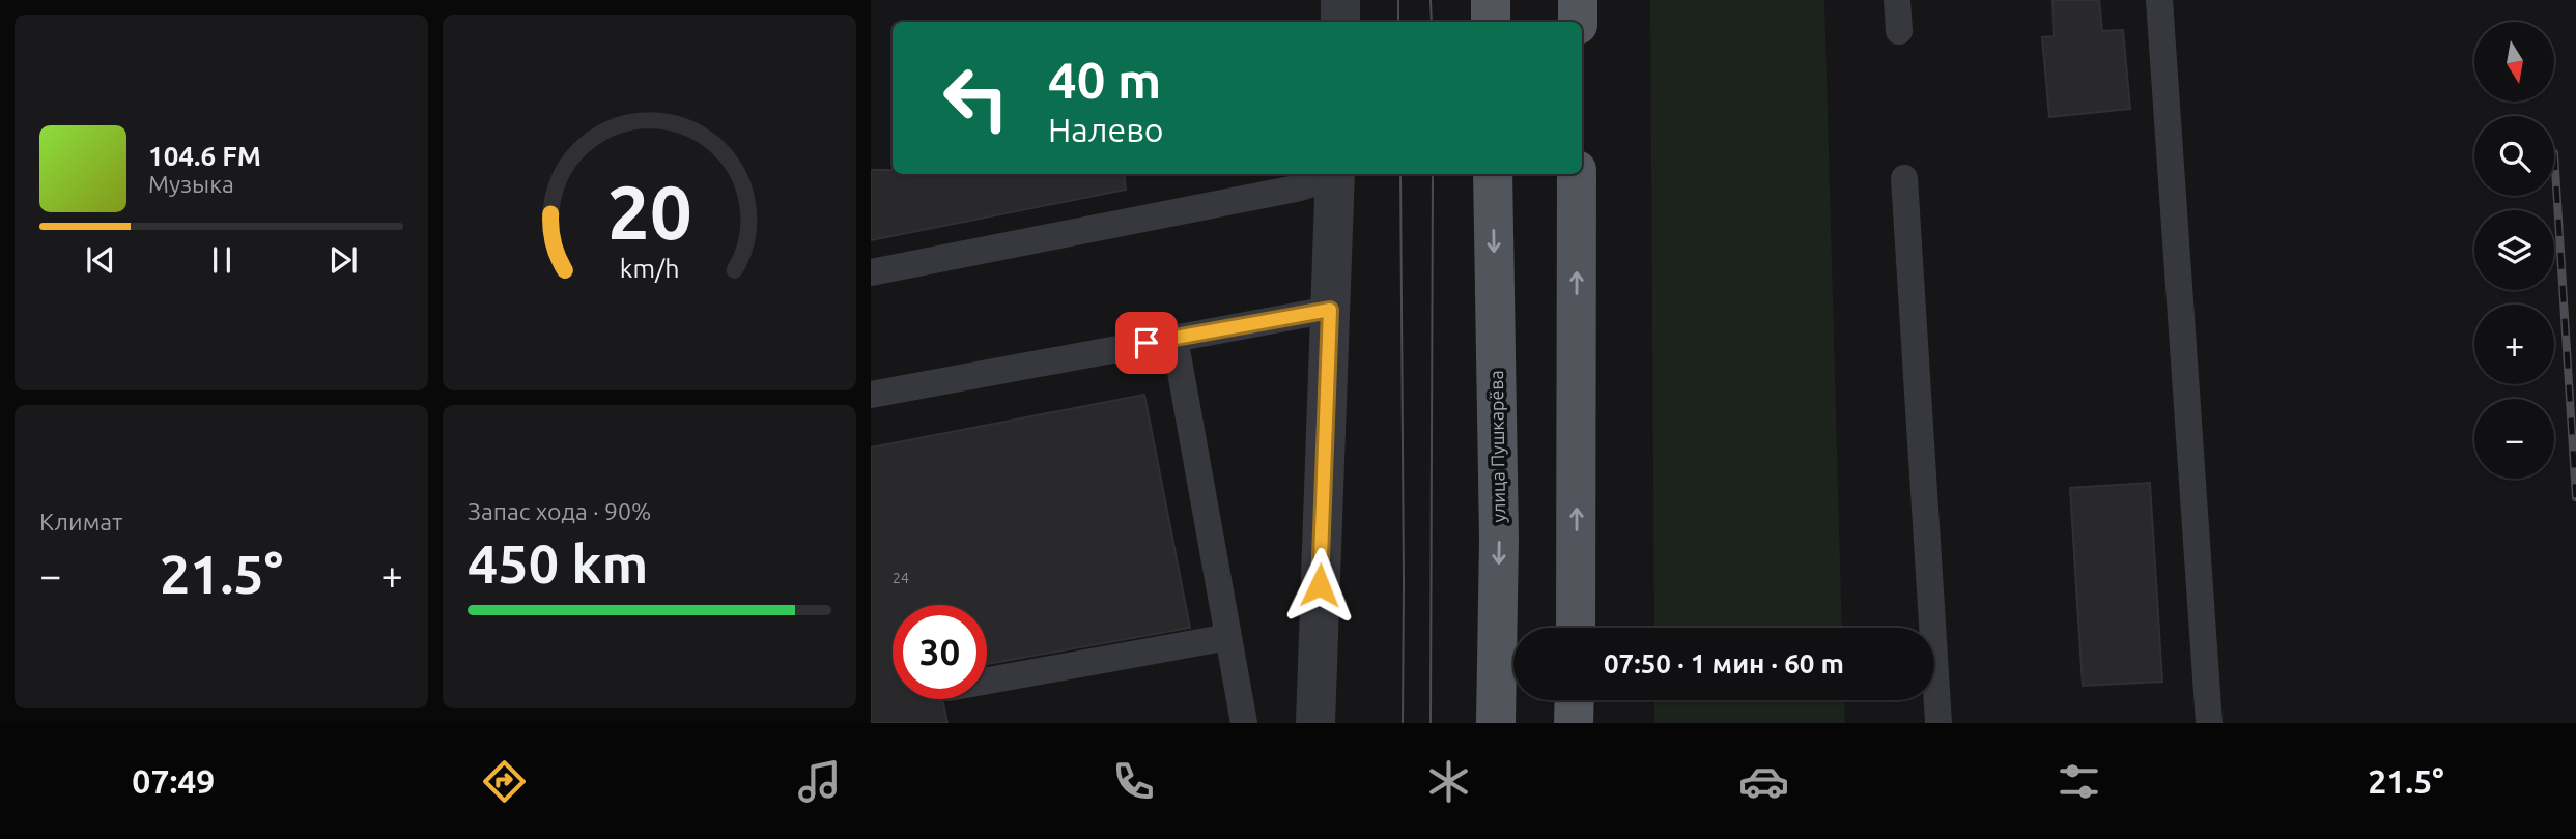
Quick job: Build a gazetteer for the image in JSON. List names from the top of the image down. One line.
{"streets":{"main road":["улица Пушкарёва"]},"house_numbers":["24"],"north":"bottom","page":{"map_buttons":["+","−"],"turn":["40 m","Налево"],"song":["104.6 FM","Музыка"],"tile":["Климат",["Запас хода · 90%","450 km"]],"heat":["−","21.5°","+"],"limit":"30","trip":"07:50 · 1 мин · 60 m","tabs":["07:49","21.5°"],"gauge":["20","km/h"]}}
